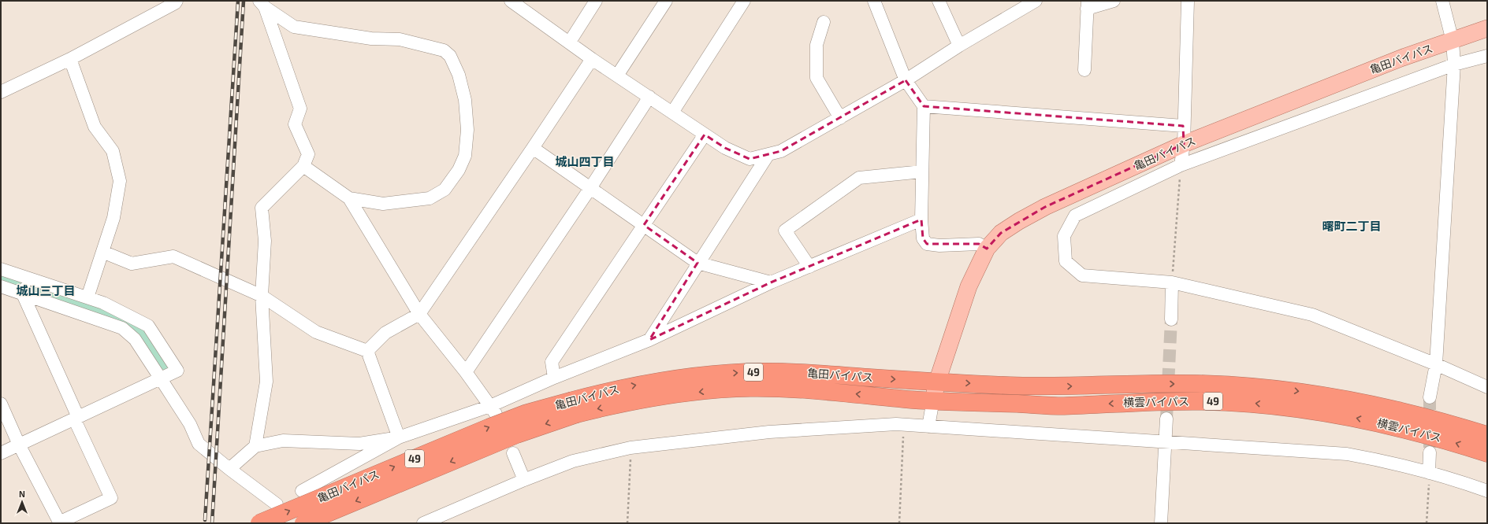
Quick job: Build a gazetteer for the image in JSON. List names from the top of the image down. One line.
{"streets":{"highway":["亀田バイパス","49","横雲バイパス"]},"crossings":[["亀田バイパス","横雲バイパス"]],"districts":["城山四丁目","曙町二丁目","城山三丁目"],"north":"top"}
